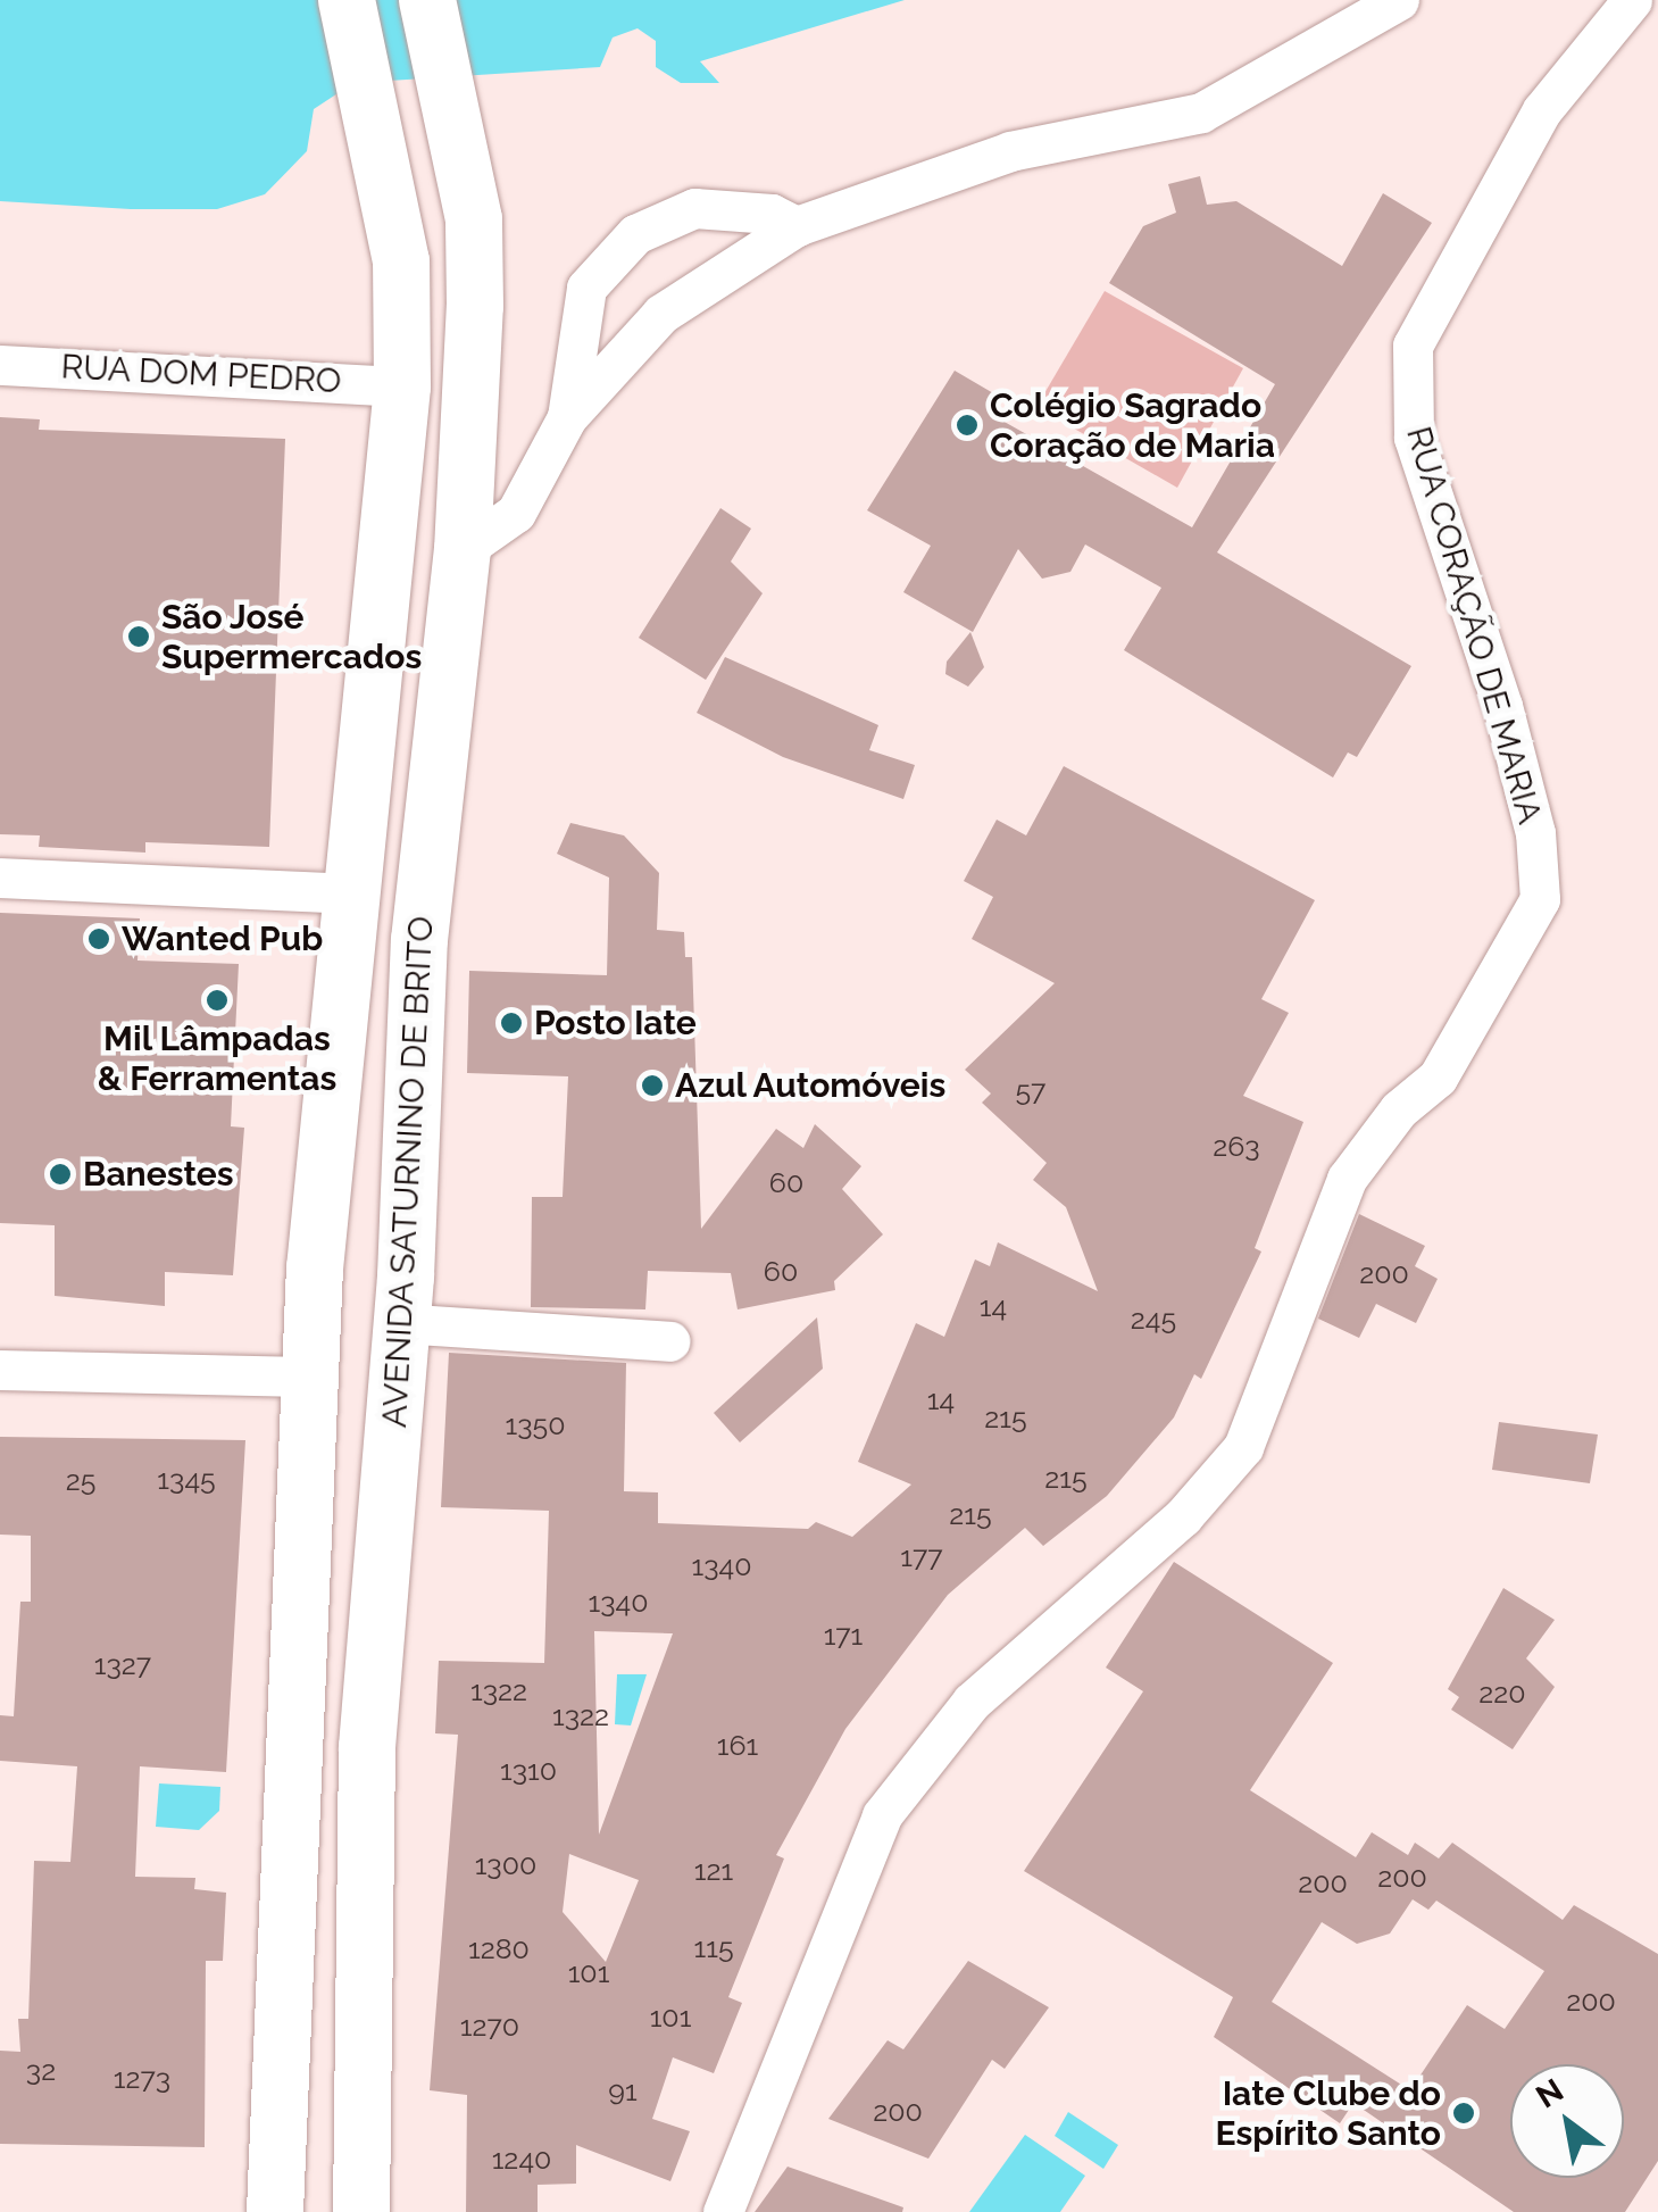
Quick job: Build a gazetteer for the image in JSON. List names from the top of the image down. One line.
{"streets":{"main road":["AVENIDA SATURNINO DE BRITO"],"street":["RUA DOM PEDRO","RUA CORAÇÃO DE MARIA"]},"crossings":[["RUA DOM PEDRO","AVENIDA SATURNINO DE BRITO"]],"places":["Colégio Sagrado Coração de Maria","São José Supermercados","Wanted Pub","Mil Lâmpadas & Ferramentas","Posto Iate","Azul Automóveis","Banestes","Iate Clube do Espírito Santo"],"house_numbers":["57","263","60","60","200","14","245","14","215","1350","215","1345","25","215","177","1340","1340","171","1327","1322","220","1322","161","1310","1300","121","200","200","115","1280","101","200","101","1270","32","1273","91","200","1240"],"north":"top left"}
